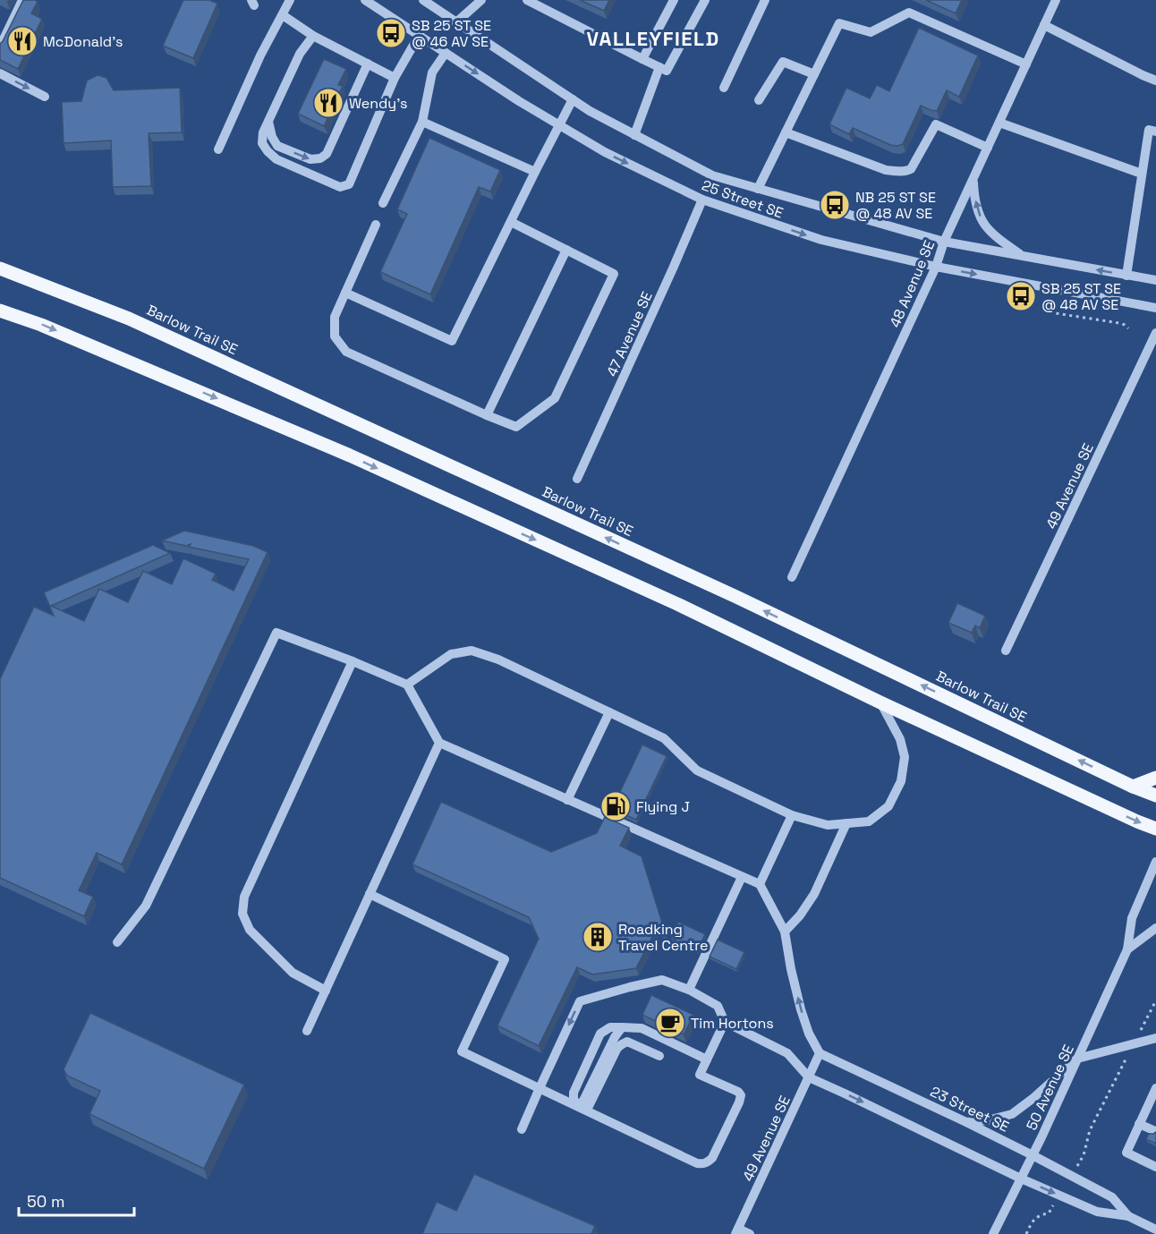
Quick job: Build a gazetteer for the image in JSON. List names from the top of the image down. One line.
{"streets":{"main road":["Barlow Trail SE"],"street":["25 Street SE","48 Avenue SE","47 Avenue SE","49 Avenue SE","50 Avenue SE","23 Street SE"]},"crossings":[["25 Street SE","48 Avenue SE"],["25 Street SE","47 Avenue SE"],["49 Avenue SE","23 Street SE"],["50 Avenue SE","23 Street SE"]],"districts":["VALLEYFIELD"],"places":{"bus stop":["SB 25 ST SE @ 46 AV SE","NB 25 ST SE @ 48 AV SE","SB 25 ST SE @ 48 AV SE"],"restaurant":["McDonald's","Wendy's"],"fuel station":["Flying J"],"building":["Roadking Travel Centre"],"cafe":["Tim Hortons"]},"scale_bar":"50 m"}
